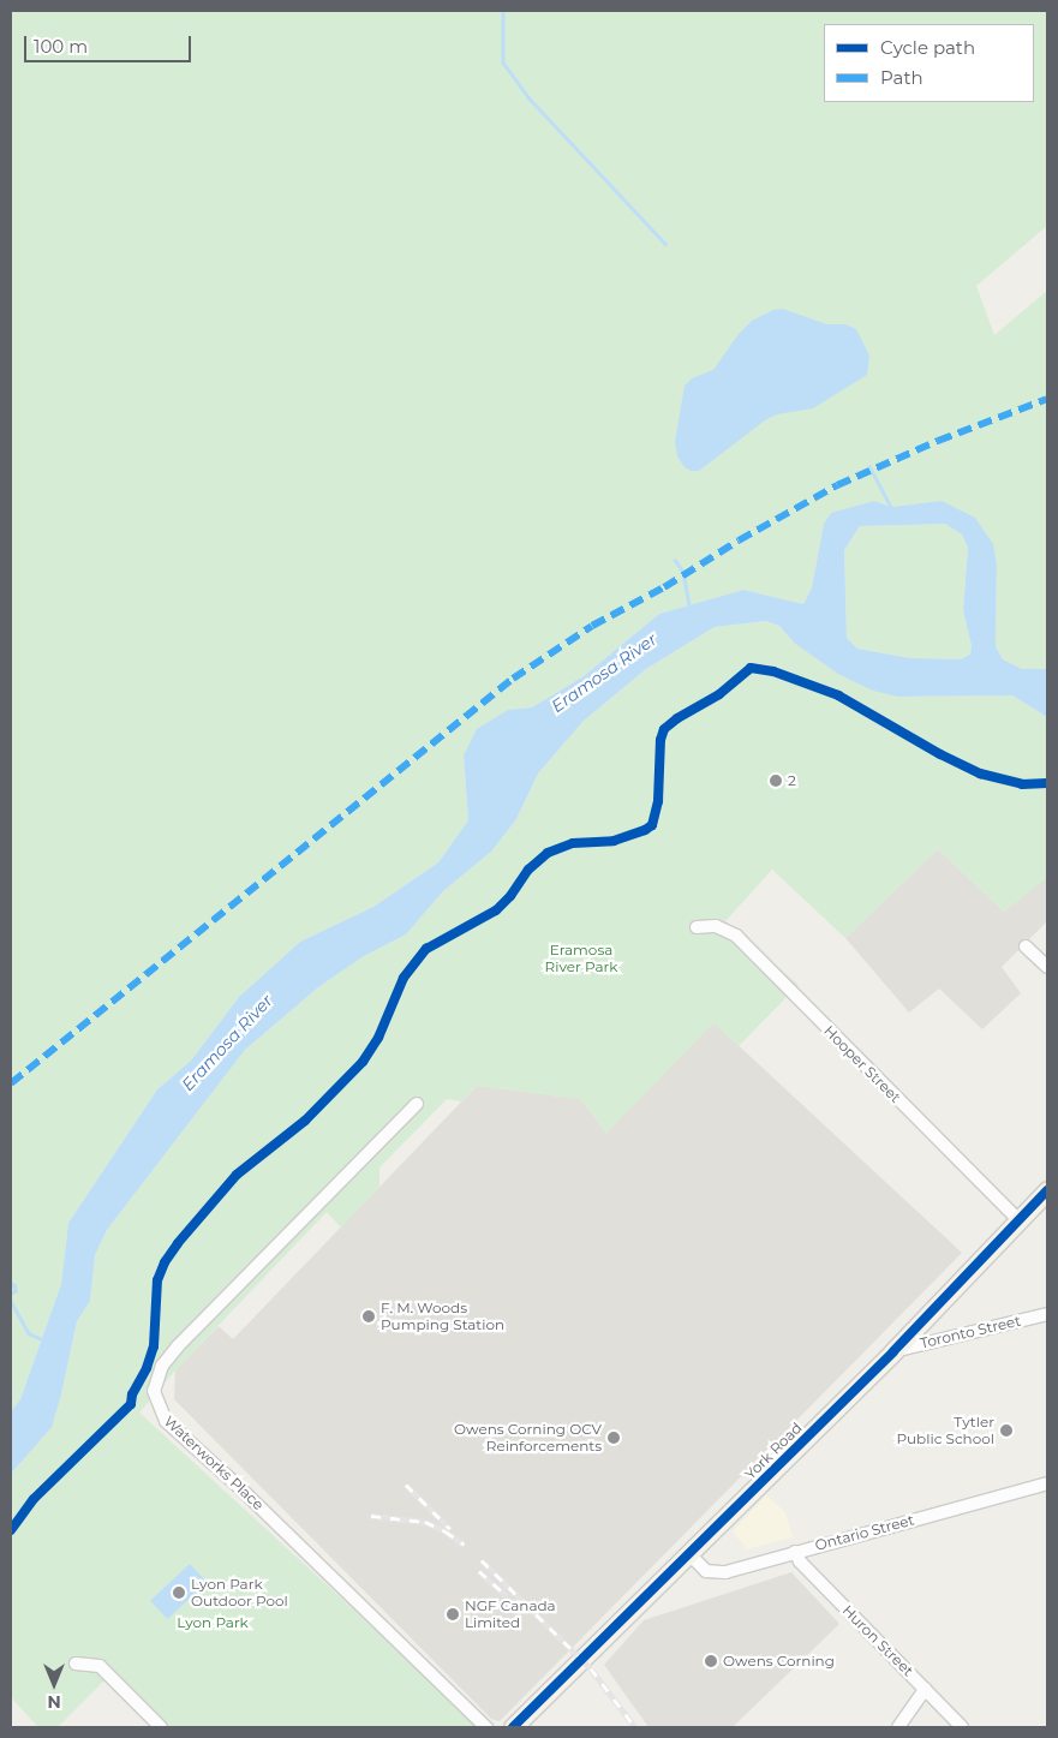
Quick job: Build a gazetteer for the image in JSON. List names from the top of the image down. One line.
{"streets":{"main road":["York Road"],"street":["Hooper Street","Toronto Street","Waterworks Place","Ontario Street","Huron Street"]},"crossings":[["Hooper Street","York Road"],["Toronto Street","York Road"],["York Road","Ontario Street"],["Ontario Street","Huron Street"]],"water":["Eramosa River"],"parks":["Eramosa River Park","Lyon Park"],"places":["2","F. M. Woods Pumping Station","Tytler Public School","Owens Corning OCV Reinforcements","Lyon Park Outdoor Pool","NGF Canada Limited","Owens Corning"],"legend":["Cycle path","Path"],"scale_bar":"100 m","north":"bottom"}
